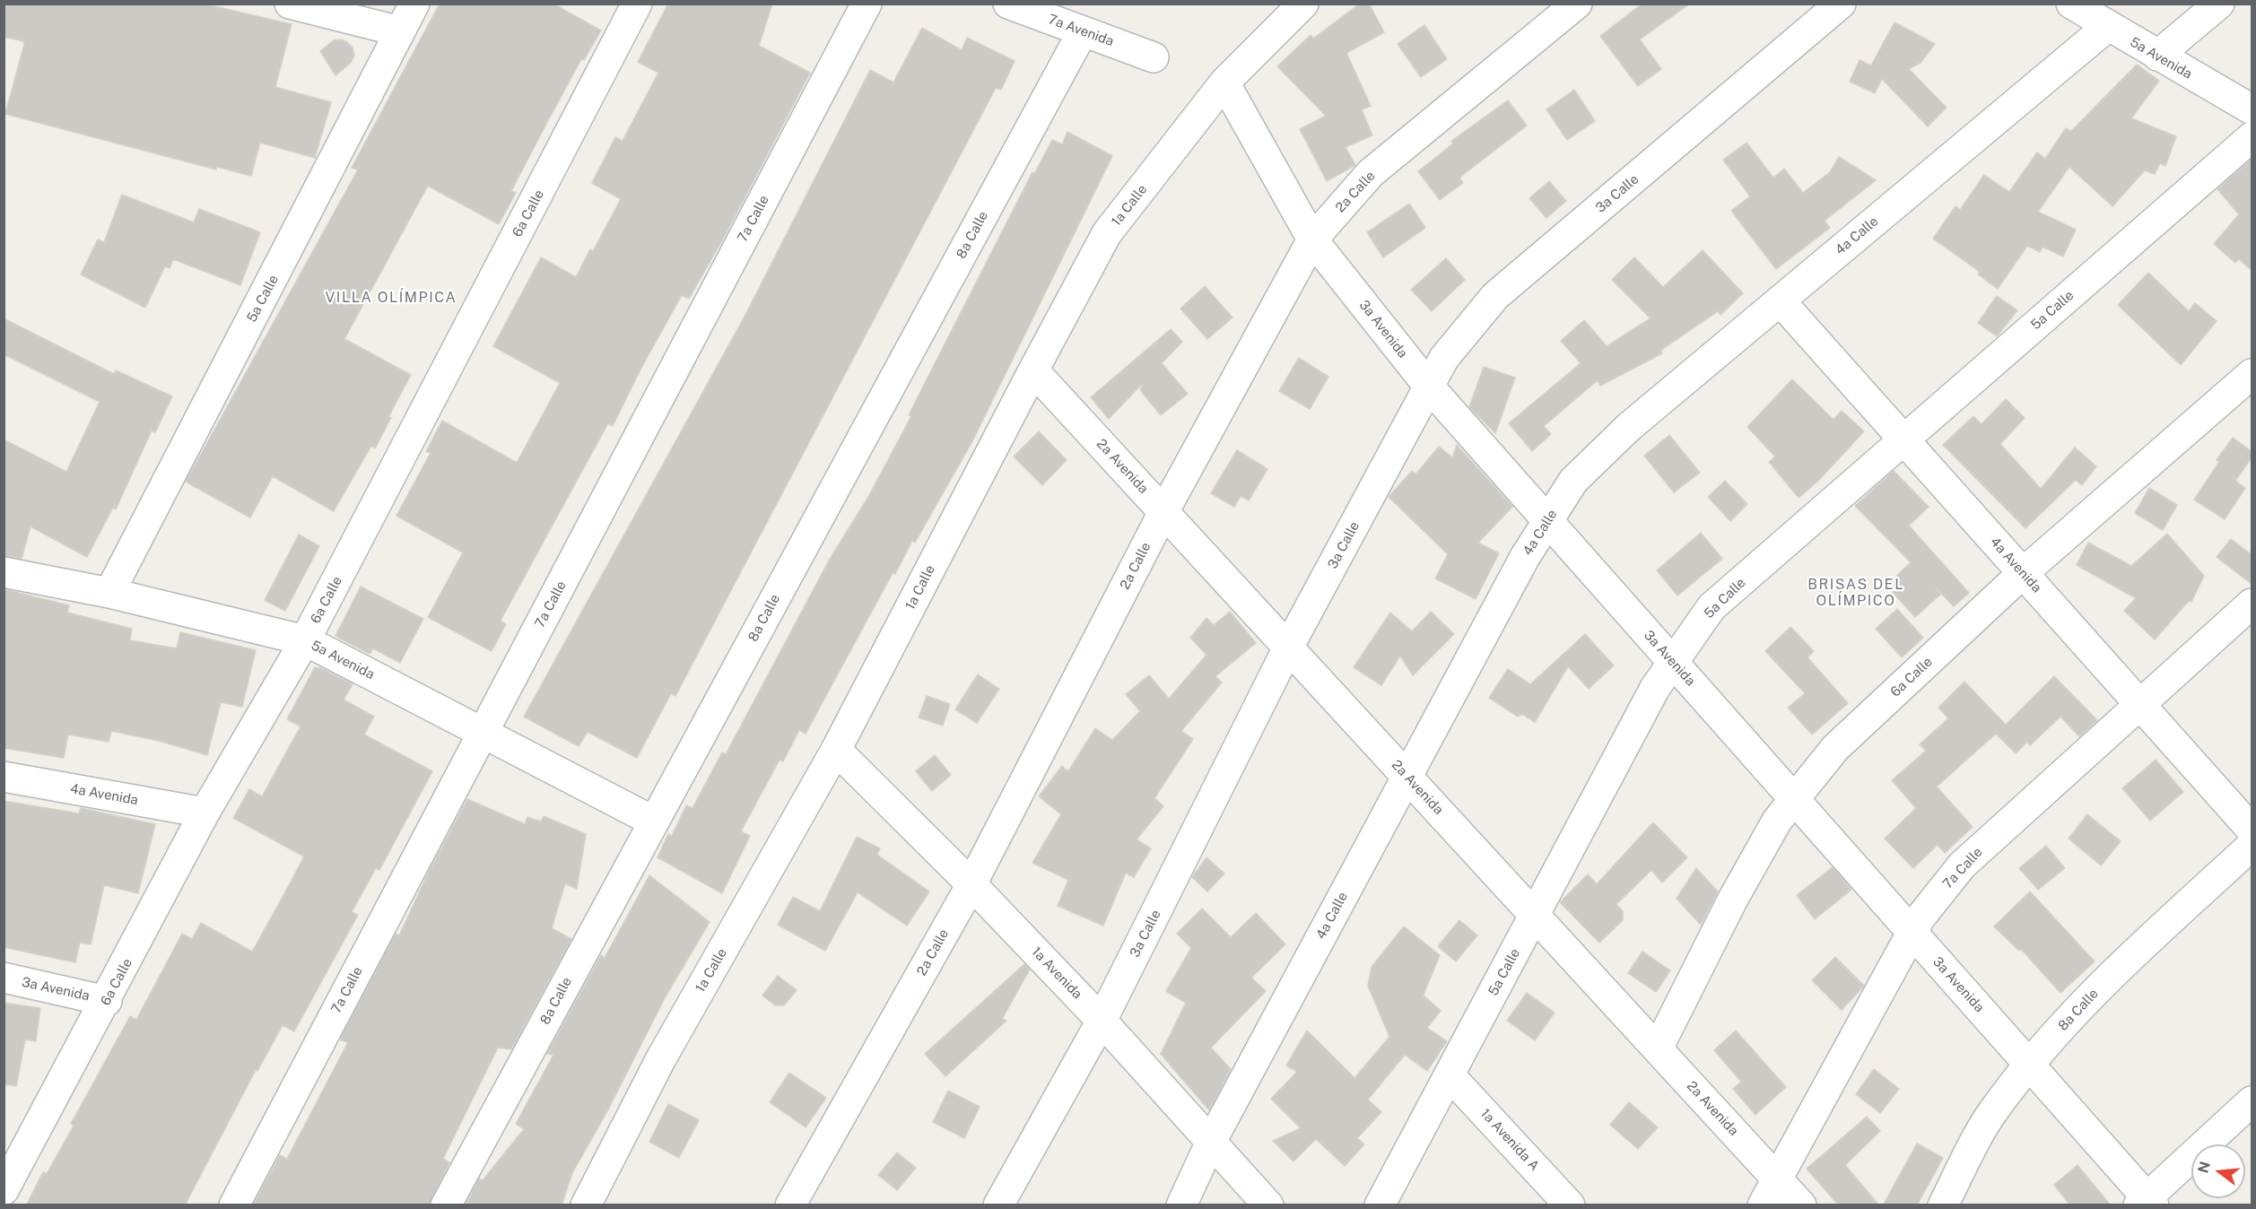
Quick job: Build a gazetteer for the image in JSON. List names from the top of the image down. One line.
{"streets":{"street":["7a Avenida","5a Avenida","2a Calle","3a Calle","1a Calle","6a Calle","7a Calle","8a Calle","4a Calle","5a Calle","3a Avenida","2a Avenida","4a Avenida","1a Avenida","1a Avenida A"]},"crossings":[["7a Avenida","8a Calle"],["5a Avenida","6a Calle"],["5a Avenida","7a Calle"],["5a Avenida","8a Calle"],["5a Avenida","4a Calle"],["5a Avenida","5a Calle"],["2a Calle","3a Avenida"],["2a Calle","2a Avenida"],["2a Calle","1a Avenida"],["3a Calle","3a Avenida"],["3a Calle","2a Avenida"],["3a Calle","1a Avenida"],["1a Calle","3a Avenida"],["1a Calle","2a Avenida"],["1a Calle","1a Avenida"],["6a Calle","3a Avenida"],["6a Calle","2a Avenida"],["6a Calle","4a Avenida"],["7a Calle","3a Avenida"],["7a Calle","2a Avenida"],["7a Calle","4a Avenida"],["8a Calle","3a Avenida"],["4a Calle","3a Avenida"],["4a Calle","2a Avenida"],["4a Calle","4a Avenida"],["4a Calle","1a Avenida"],["5a Calle","3a Avenida"],["5a Calle","2a Avenida"],["5a Calle","4a Avenida"],["5a Calle","1a Avenida A"]],"districts":["VILLA OLÍMPICA","BRISAS DEL OLÍMPICO"],"north":"left"}
